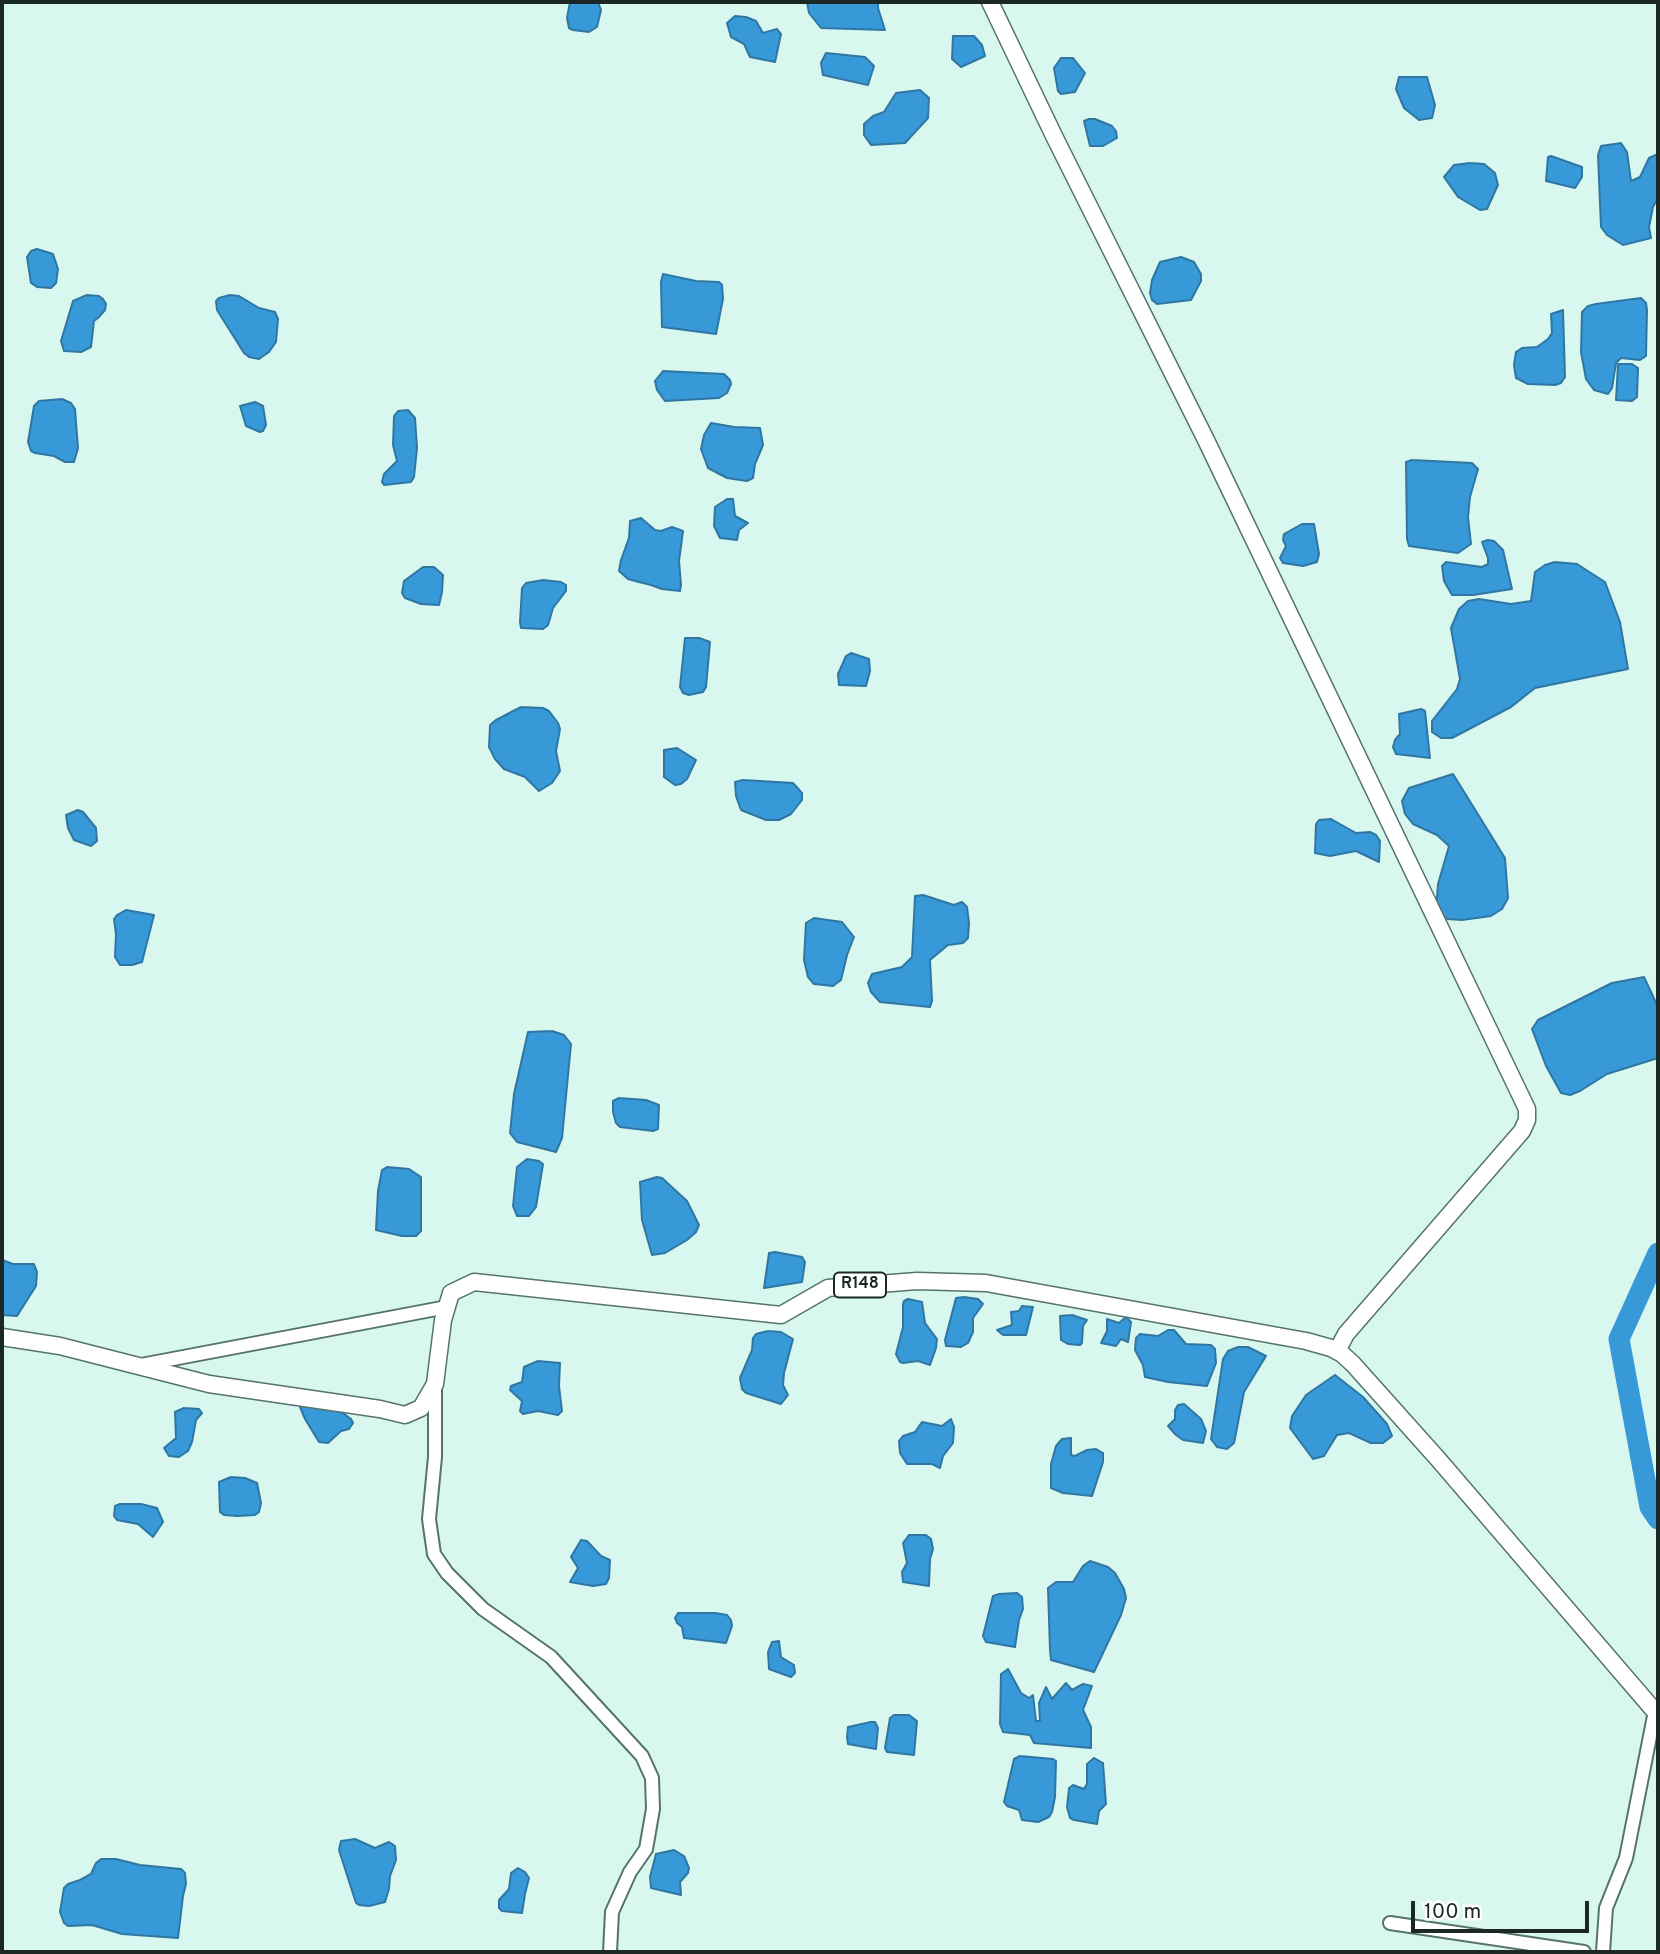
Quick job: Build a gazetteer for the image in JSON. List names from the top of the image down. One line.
{"streets":{"main road":["R148"]},"scale_bar":"100 m"}
